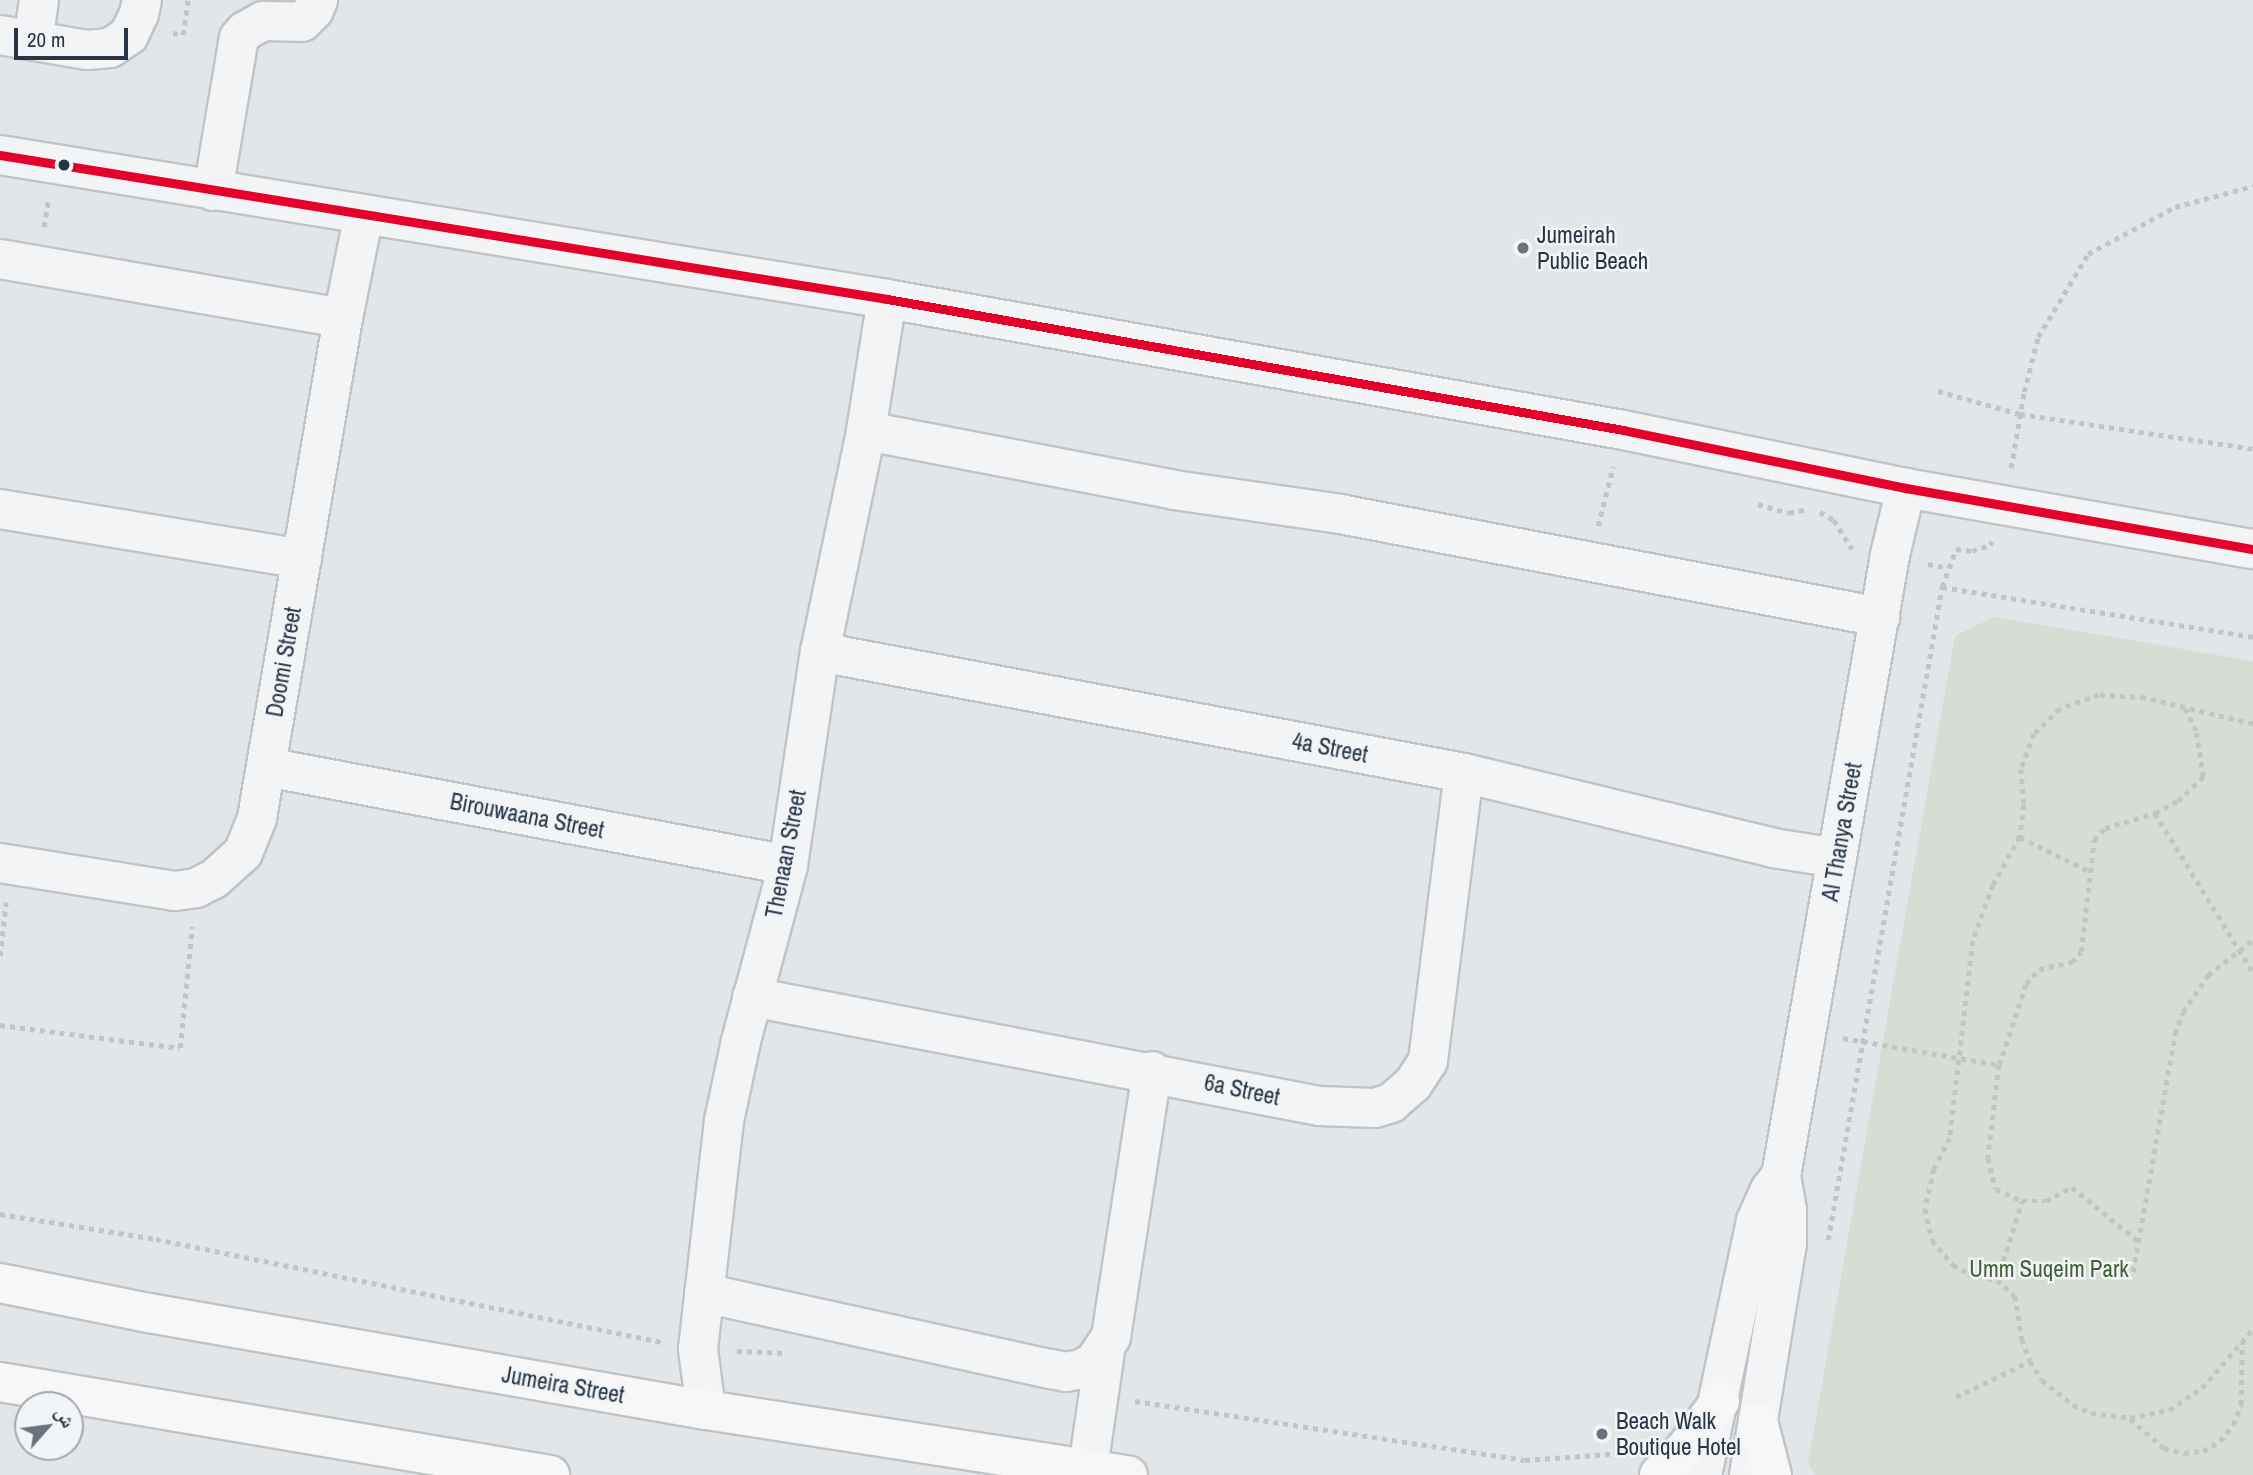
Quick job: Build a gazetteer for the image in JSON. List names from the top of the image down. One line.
{"streets":{"main road":["Jumeira Street"],"street":["Doomi Street","4a Street","Birouwaana Street","Al Thanya Street","Thenaan Street","6a Street"]},"crossings":[["Doomi Street","Birouwaana Street"],["4a Street","Al Thanya Street"],["4a Street","Thenaan Street"],["4a Street","6a Street"],["Birouwaana Street","Thenaan Street"],["Thenaan Street","6a Street"],["Thenaan Street","Jumeira Street"]],"parks":["Umm Suqeim Park"],"places":["Jumeirah Public Beach","Beach Walk Boutique Hotel"],"scale_bar":"20 m","north":"top right"}
